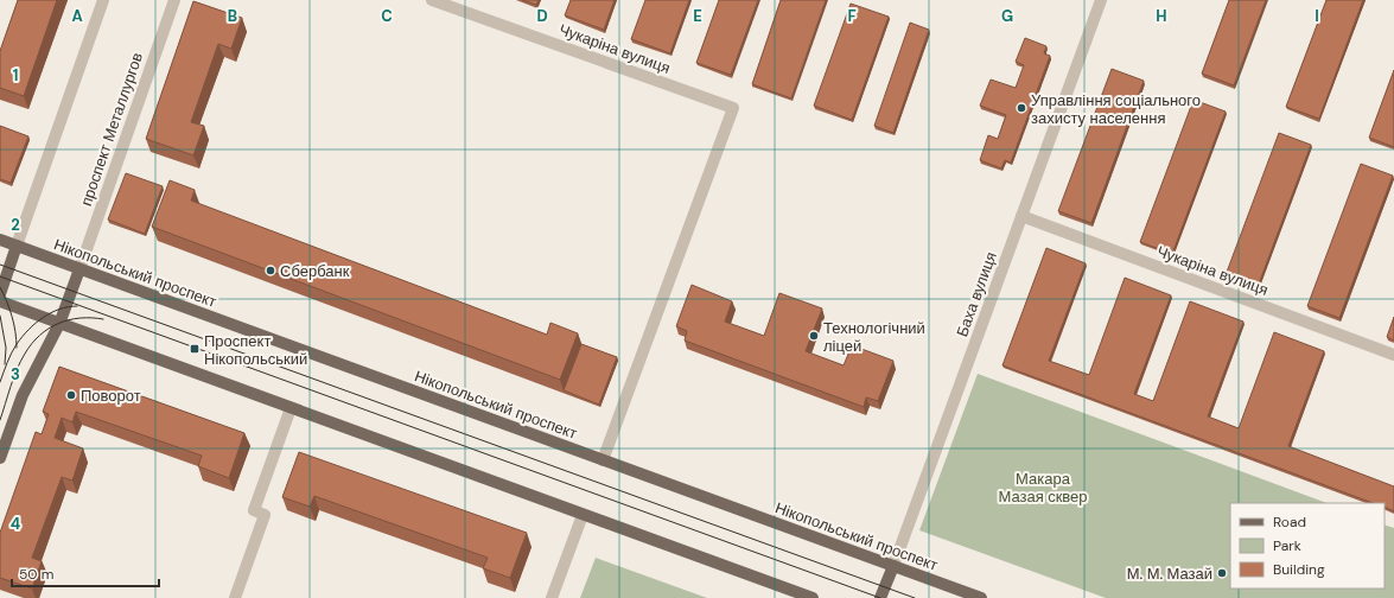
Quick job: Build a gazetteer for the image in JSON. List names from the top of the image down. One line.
{"streets":{"main road":["Нікопольський проспект","Баха вулиця"],"street":["Чукаріна вулиця","проспект Металлургов"]},"crossings":[["Чукаріна вулиця","Нікопольський проспект"],["Чукаріна вулиця","Баха вулиця"],["проспект Металлургов","Нікопольський проспект"],["Нікопольський проспект","Баха вулиця"]],"parks":["Макара Мазая сквер"],"places":{"other":["Управління соціального захисту населення","Сбербанк","Технологічний ліцей","Поворот","М. М. Мазай"],"transit":["Проспект Нікопольський"]},"legend":["Road","Park","Building"],"scale_bar":"50 m","grid":{"columns":["A","B","C","D","E","F","G","H","I"],"rows":["1","2","3","4"]}}
